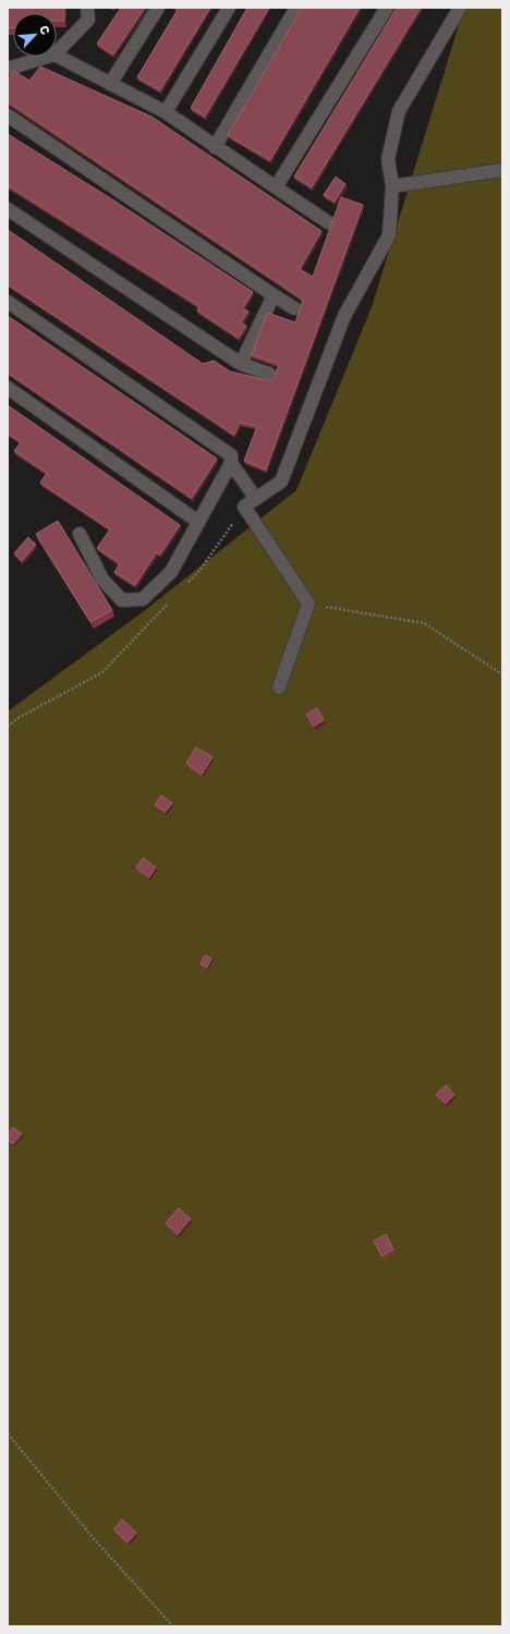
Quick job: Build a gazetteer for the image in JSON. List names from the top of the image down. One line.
{"north":"top right"}
